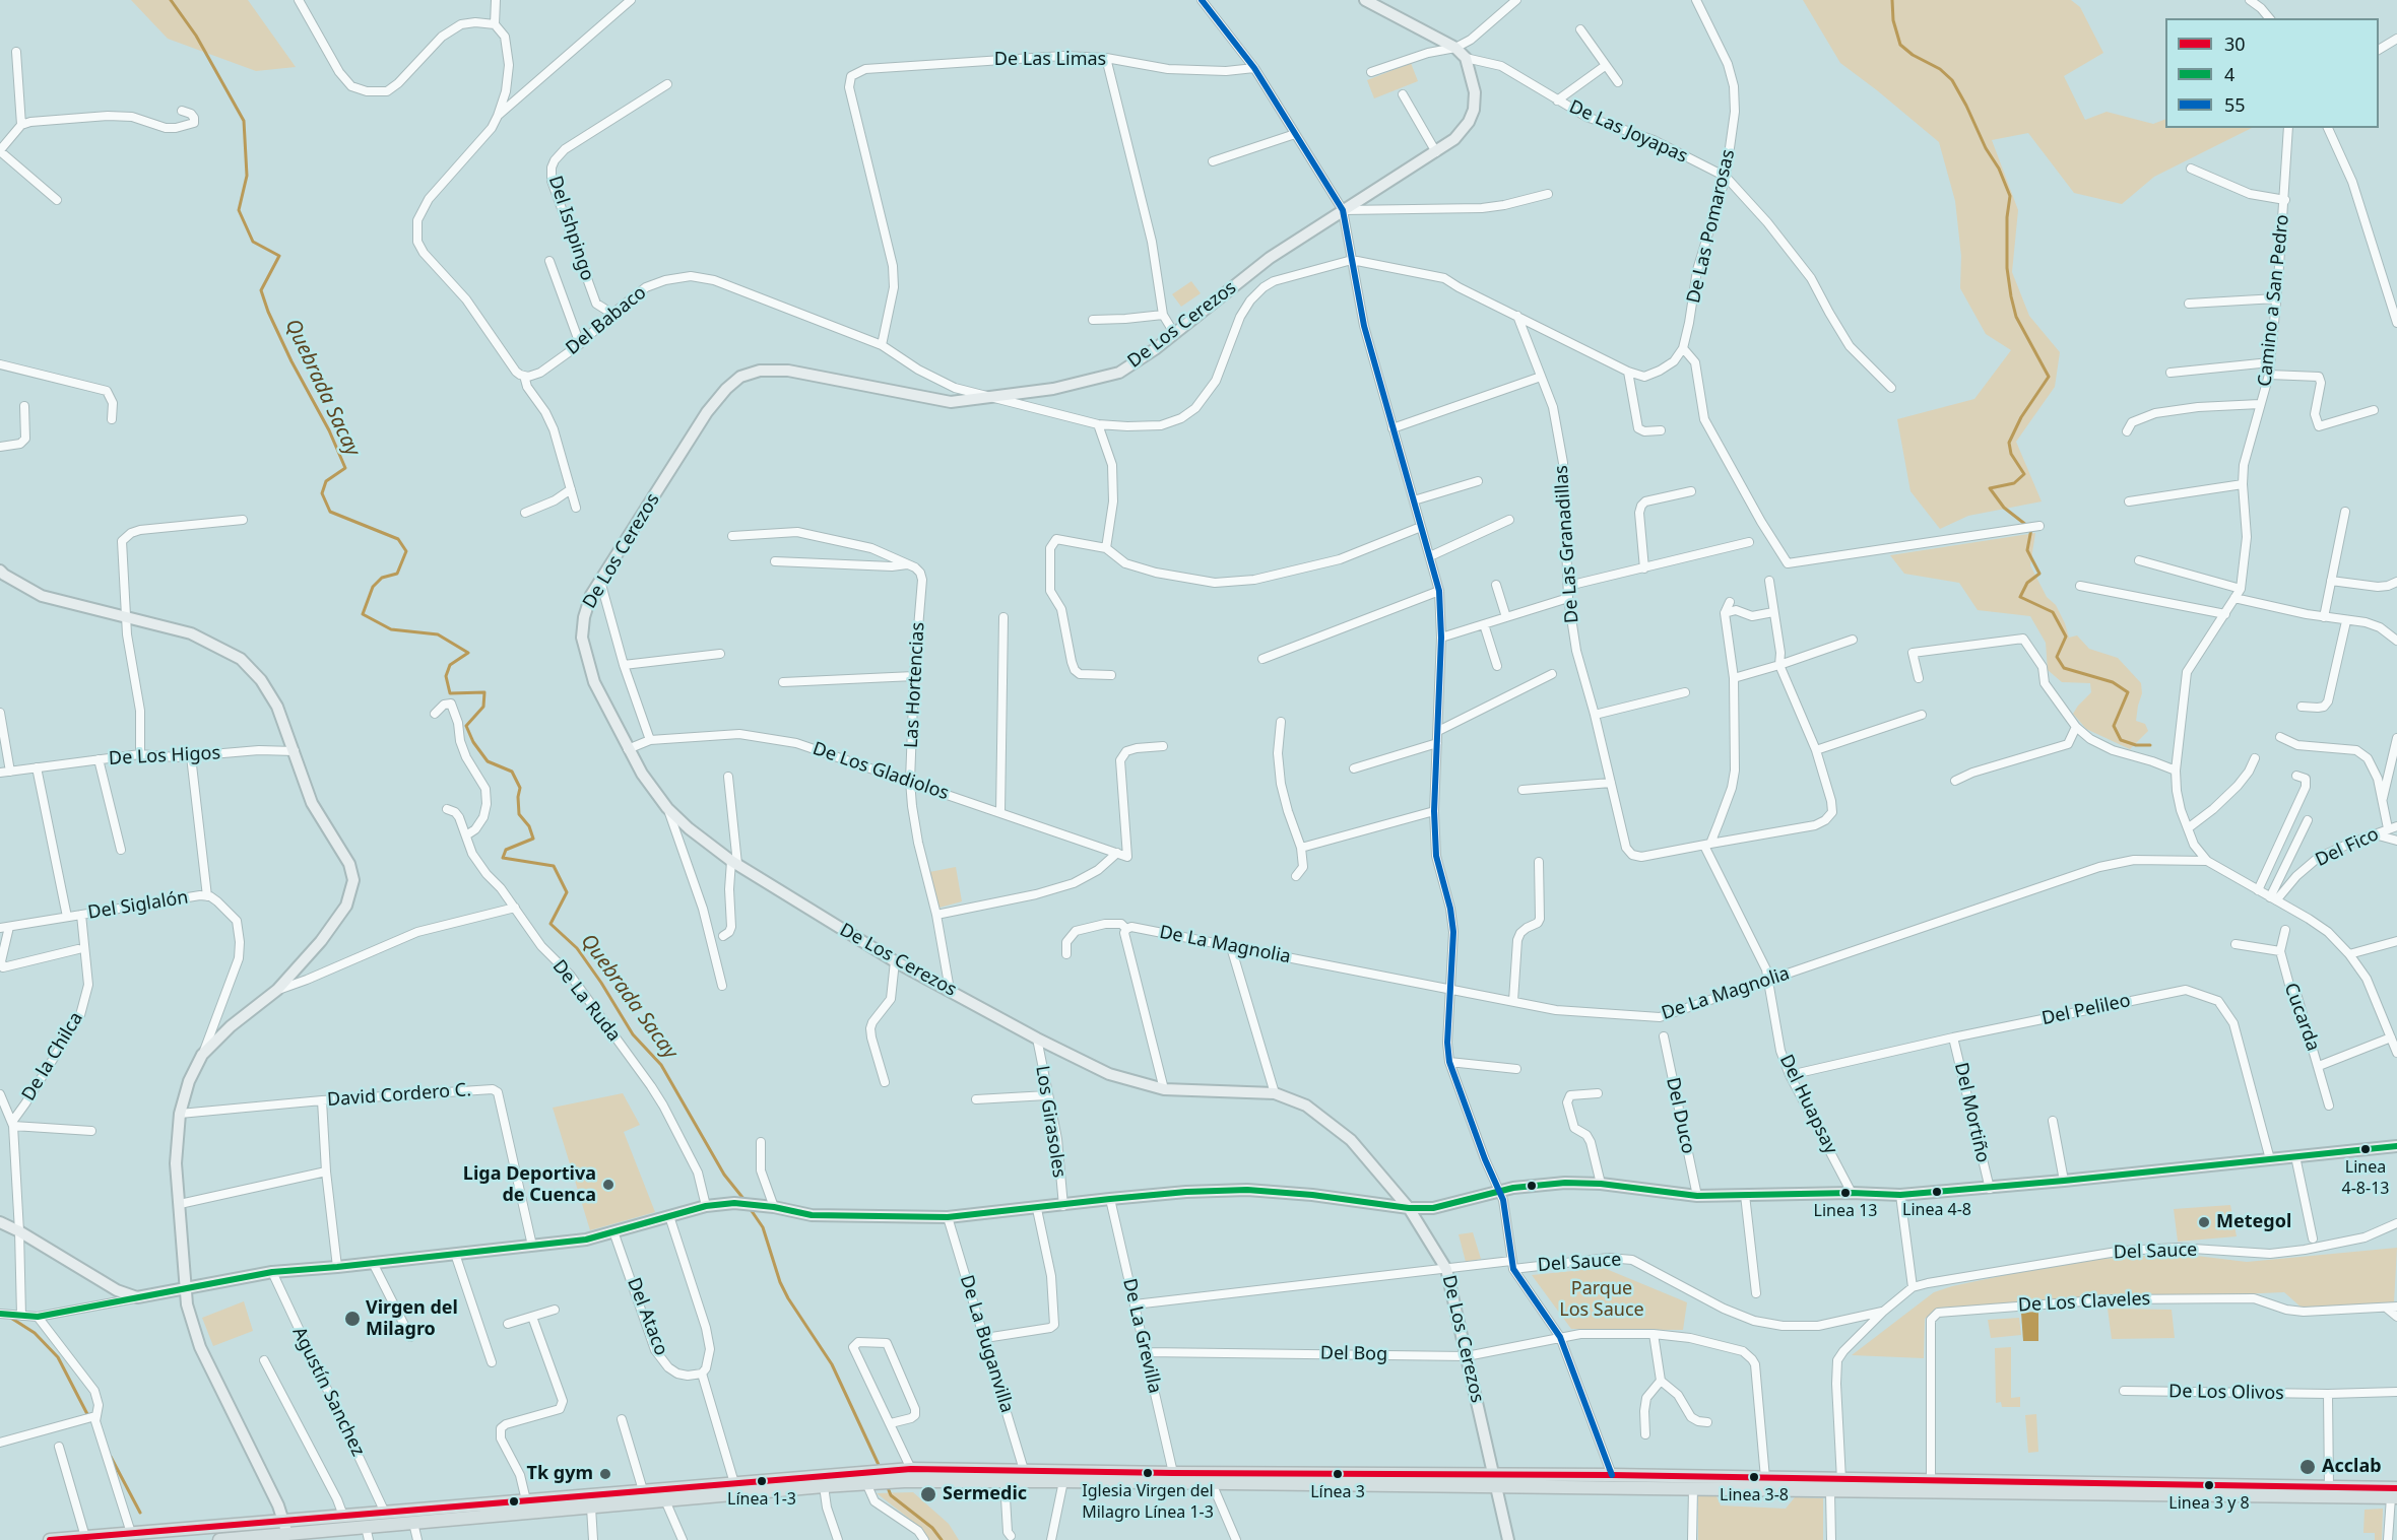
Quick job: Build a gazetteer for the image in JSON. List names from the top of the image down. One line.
{"streets":{"street":["De Las Limas","De Las Joyapas","De Las Pomarosas","Del Ishpingo","Camino a San Pedro","Del Babaco","De Los Cerezos","De Las Granadillas","Las Hortencias","De Los Higos","De Los Gladiolos","Del Fico","Del Siglalón","De La Magnolia","De La Ruda","Del Pelileo","Cucarda","De la Chilca","David Cordero C.","Del Huapsay","Del Mortiño","Del Duco","Los Girasoles","Del Sauce","De Los Claveles","Del Ataco","De La Grevilla","De La Buganvilla","Del Bog","Agustín Sanchez","De Los Olivos"]},"crossings":[["De Las Limas","Del Babaco"],["De Las Joyapas","De Las Pomarosas"],["De Las Joyapas","De Los Cerezos"],["Del Ishpingo","Del Babaco"],["Camino a San Pedro","Del Fico"],["Camino a San Pedro","De La Magnolia"],["Del Babaco","De Los Cerezos"],["De Los Cerezos","Las Hortencias"],["De Los Cerezos","De Los Gladiolos"],["De Los Cerezos","Los Girasoles"],["De Los Cerezos","Del Sauce"],["De Los Cerezos","Del Bog"],["De Las Granadillas","Del Huapsay"],["Las Hortencias","De Los Gladiolos"],["Del Siglalón","De la Chilca"],["De La Magnolia","Del Huapsay"],["Del Pelileo","Del Huapsay"],["Del Pelileo","Del Mortiño"],["Del Sauce","De La Grevilla"],["De La Grevilla","Del Bog"]],"water":["Quebrada Sacay"],"parks":["Parque Los Sauce"],"places":["Linea 4-8-13","Liga Deportiva de Cuenca","Linea 4-8","Linea 13","Metegol","Virgen del Milagro","Acclab","Iglesia Virgen del Milagro Línea 1-3","Tk gym","Línea 3","Linea 3-8","Línea 1-3","Linea 3 y 8","Sermedic"],"lines":["transit line 55","transit line 4","transit line 30"],"legend":["30","4","55"]}
